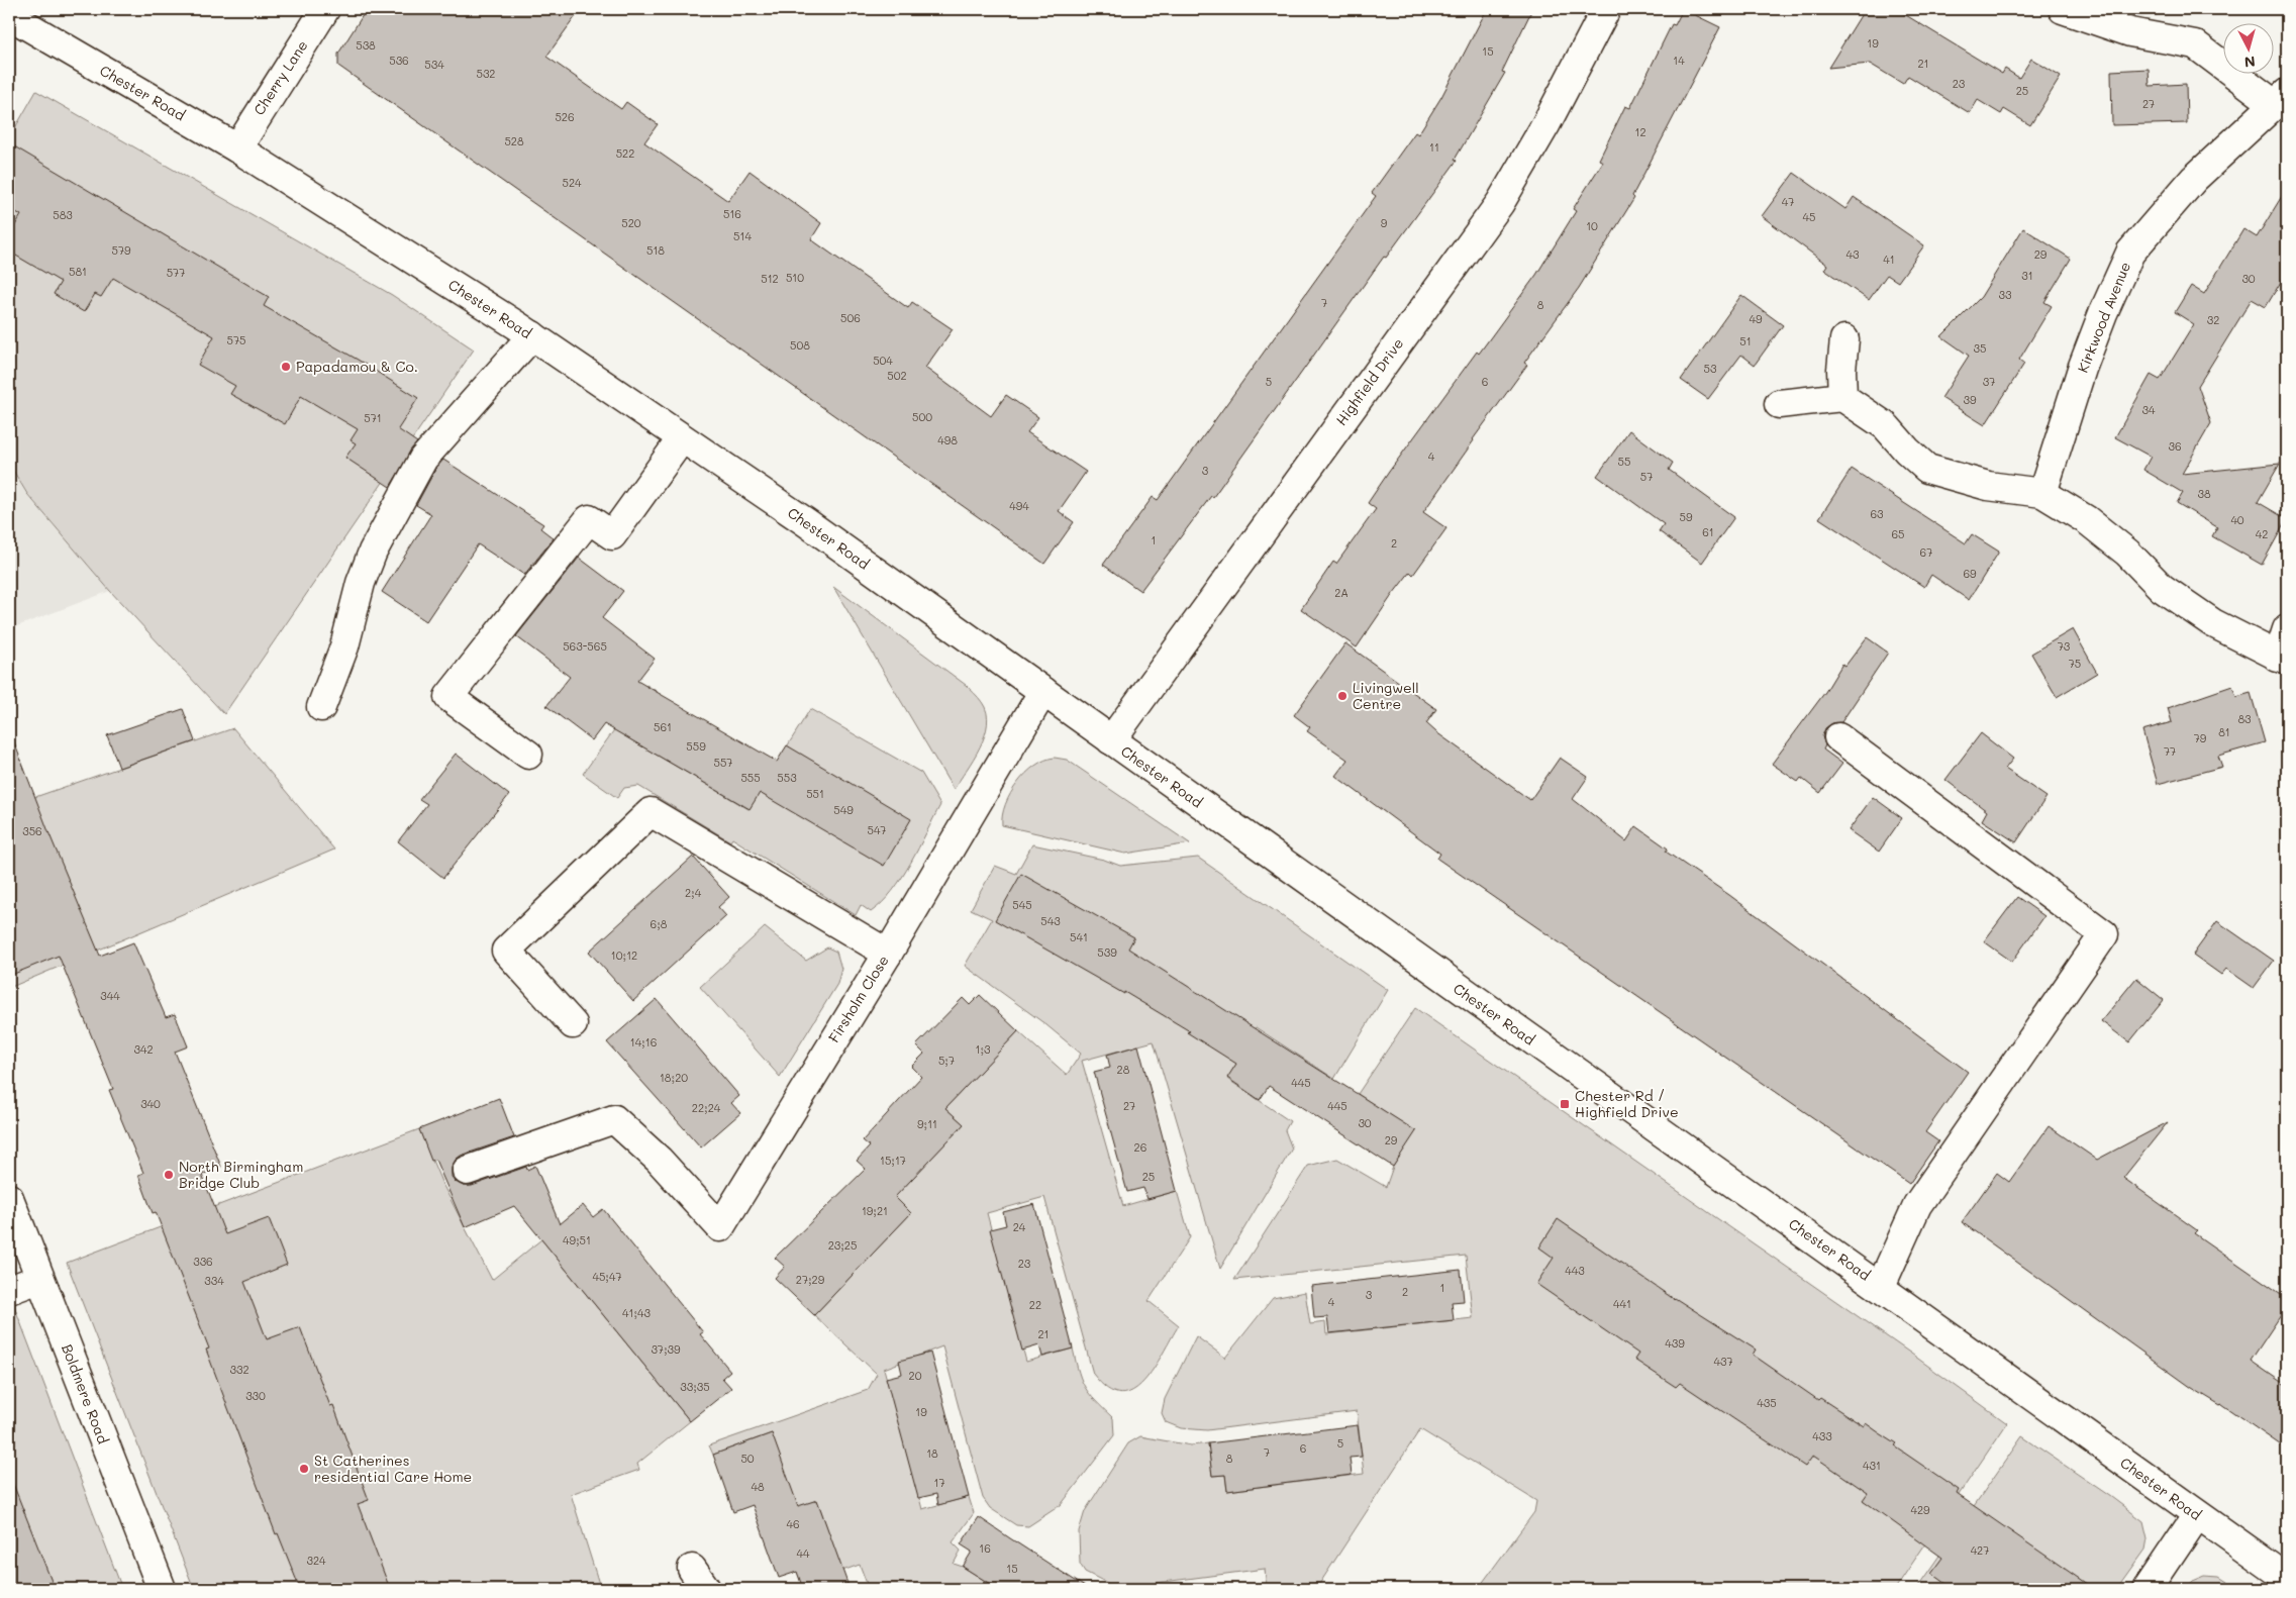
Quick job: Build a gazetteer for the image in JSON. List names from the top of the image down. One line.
{"streets":{"main road":["Cherry Lane","Chester Road","Kirkwood Avenue","Highfield Drive","Firsholm Close","Boldmere Road"]},"crossings":[["Cherry Lane","Chester Road"],["Chester Road","Highfield Drive"],["Chester Road","Firsholm Close"]],"places":{"other":["Papadamou & Co.","Livingwell Centre","North Birmingham Bridge Club","St Catherines residential Care Home"],"transit":["Chester Rd / Highfield Drive"]},"house_numbers":["19","538","15","536","14","21","534","532","23","25","27","526","12","528","11","522","524","47","516","583","45","520","9","10","514","579","518","43","29","41","581","577","31","510","512","30","33","7","8","506","49","32","575","51","508","35","504","53","502","5","6","37","39","34","500","571","498","36","4","55","3","57","38","494","63","59","40","61","65","42","1","2","67","69","2A","563-565","73","75","83","561","81","79","559","77","557","555","553","551","549","547","356","2;4","545","543","6;8","541","539","10;12","344","14;16","342","1;3","5;7","28","18;20","445","340","27","445","22;24","30","9;11","29","26","15;17","25","19;21","24","49;51","23;25","336","23","443","45;47","27;29","334","1","2","3","4","441","22","41;43","21","439","37;39","437","332","20","33;35","330","435","19","433","5","6","7","18","50","8","431","17","48","429","46","16","427","44","324","15"],"north":"bottom"}
